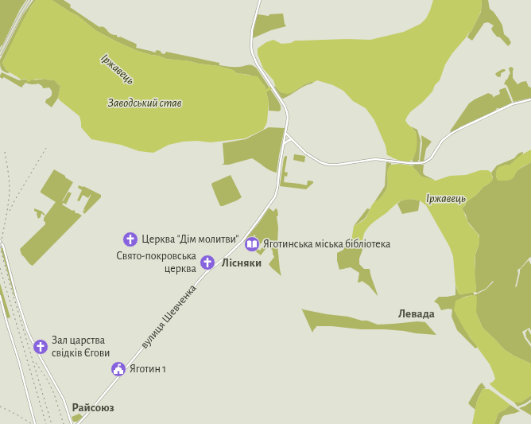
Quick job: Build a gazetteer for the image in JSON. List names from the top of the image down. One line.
{"streets":{"street":["вулиця Шевченка"]},"districts":["Лісняки","Левада","Райсоюз"],"water":["Іржавець","Заводський став"],"places":{"church":["Церква \"Дім молитви\"","Свято-покровська церква","Зал царства свідків Єгови"],"library":["Яготинська міська бібліотека"],"public building":["Яготин 1"]}}
